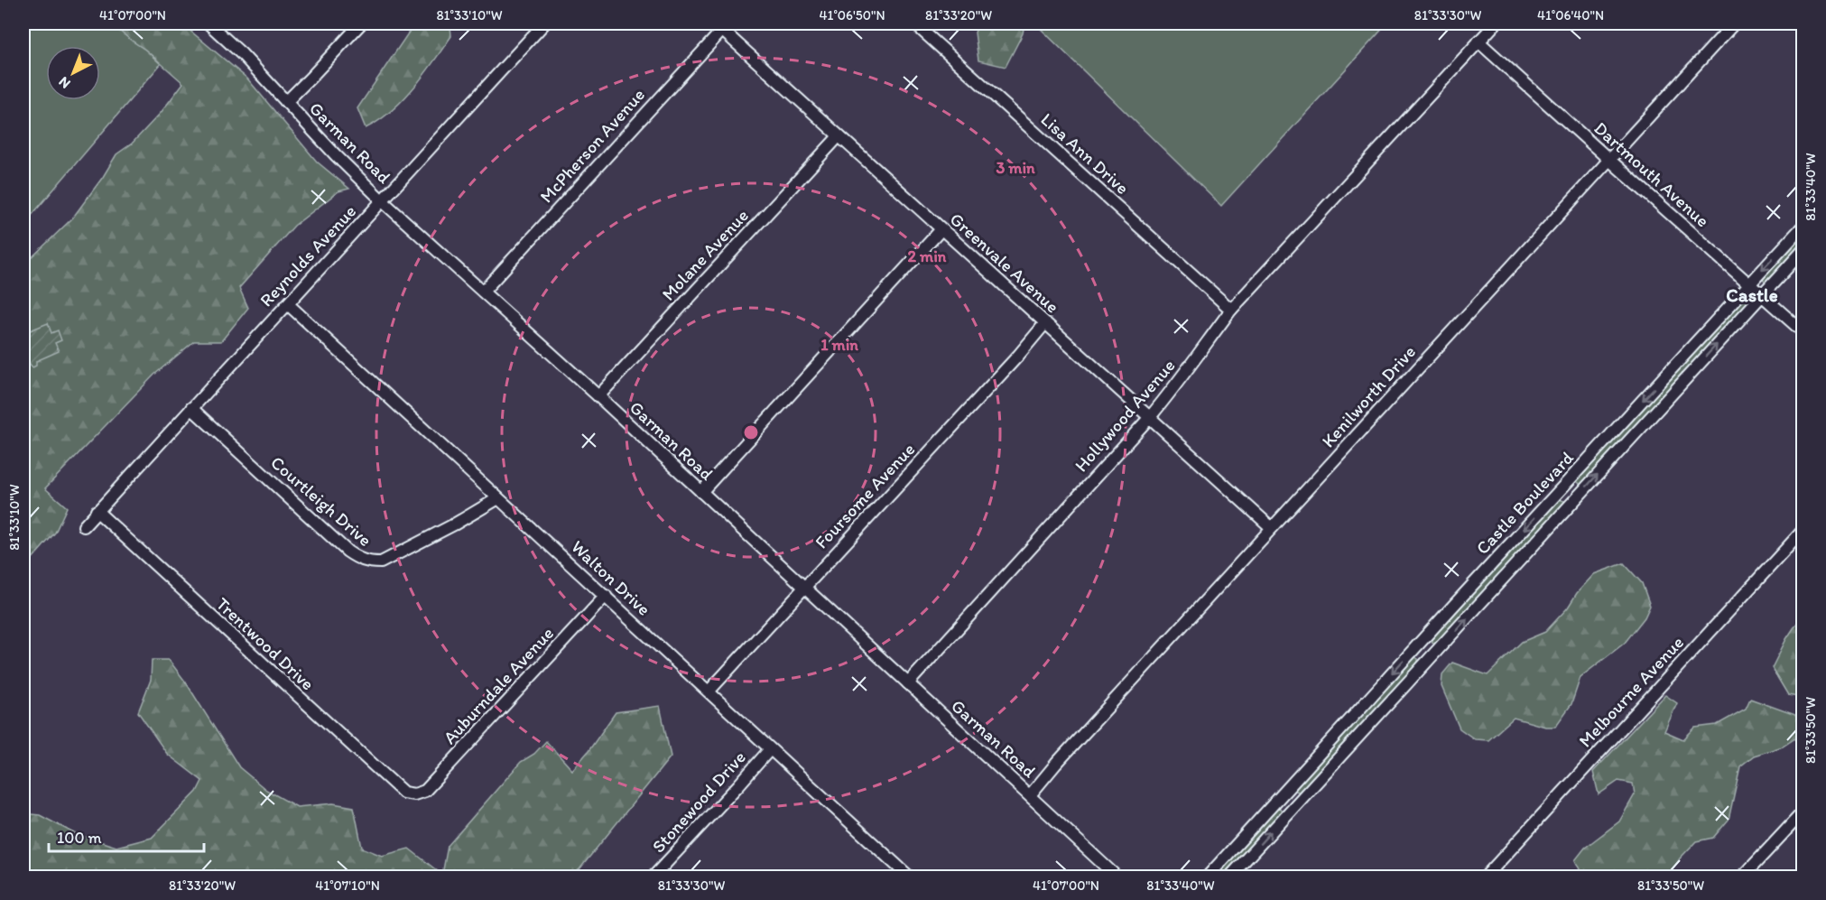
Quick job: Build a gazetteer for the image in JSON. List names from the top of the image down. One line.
{"streets":{"street":["Garman Road","McPherson Avenue","Lisa Ann Drive","Dartmouth Avenue","Molane Avenue","Reynolds Avenue","Greenvale Avenue","Kenilworth Drive","Hollywood Avenue","Foursome Avenue","Courtleigh Drive","Castle Boulevard","Walton Drive","Trentwood Drive","Auburndale Avenue","Melbourne Avenue","Stonewood Drive"]},"crossings":[["Garman Road","McPherson Avenue"],["Garman Road","Molane Avenue"],["Garman Road","Reynolds Avenue"],["Garman Road","Kenilworth Drive"],["Garman Road","Hollywood Avenue"],["Garman Road","Foursome Avenue"],["McPherson Avenue","Greenvale Avenue"],["Lisa Ann Drive","Hollywood Avenue"],["Dartmouth Avenue","Kenilworth Drive"],["Dartmouth Avenue","Hollywood Avenue"],["Dartmouth Avenue","Castle Boulevard"],["Molane Avenue","Greenvale Avenue"],["Reynolds Avenue","Courtleigh Drive"],["Reynolds Avenue","Walton Drive"],["Reynolds Avenue","Trentwood Drive"],["Greenvale Avenue","Kenilworth Drive"],["Greenvale Avenue","Hollywood Avenue"],["Greenvale Avenue","Foursome Avenue"],["Foursome Avenue","Walton Drive"],["Courtleigh Drive","Walton Drive"],["Walton Drive","Auburndale Avenue"],["Walton Drive","Stonewood Drive"],["Trentwood Drive","Auburndale Avenue"]],"districts":["Castle"],"scale_bar":"100 m","north":"bottom left","coordinates":["41°07'00\"N","81°33'10\"W","41°06'50\"N","81°33'20\"W","81°33'30\"W","41°06'40\"N","81°33'40\"W","81°33'50\"W","41°07'10\"N"],"rings":["3 min","2 min","1 min"]}
